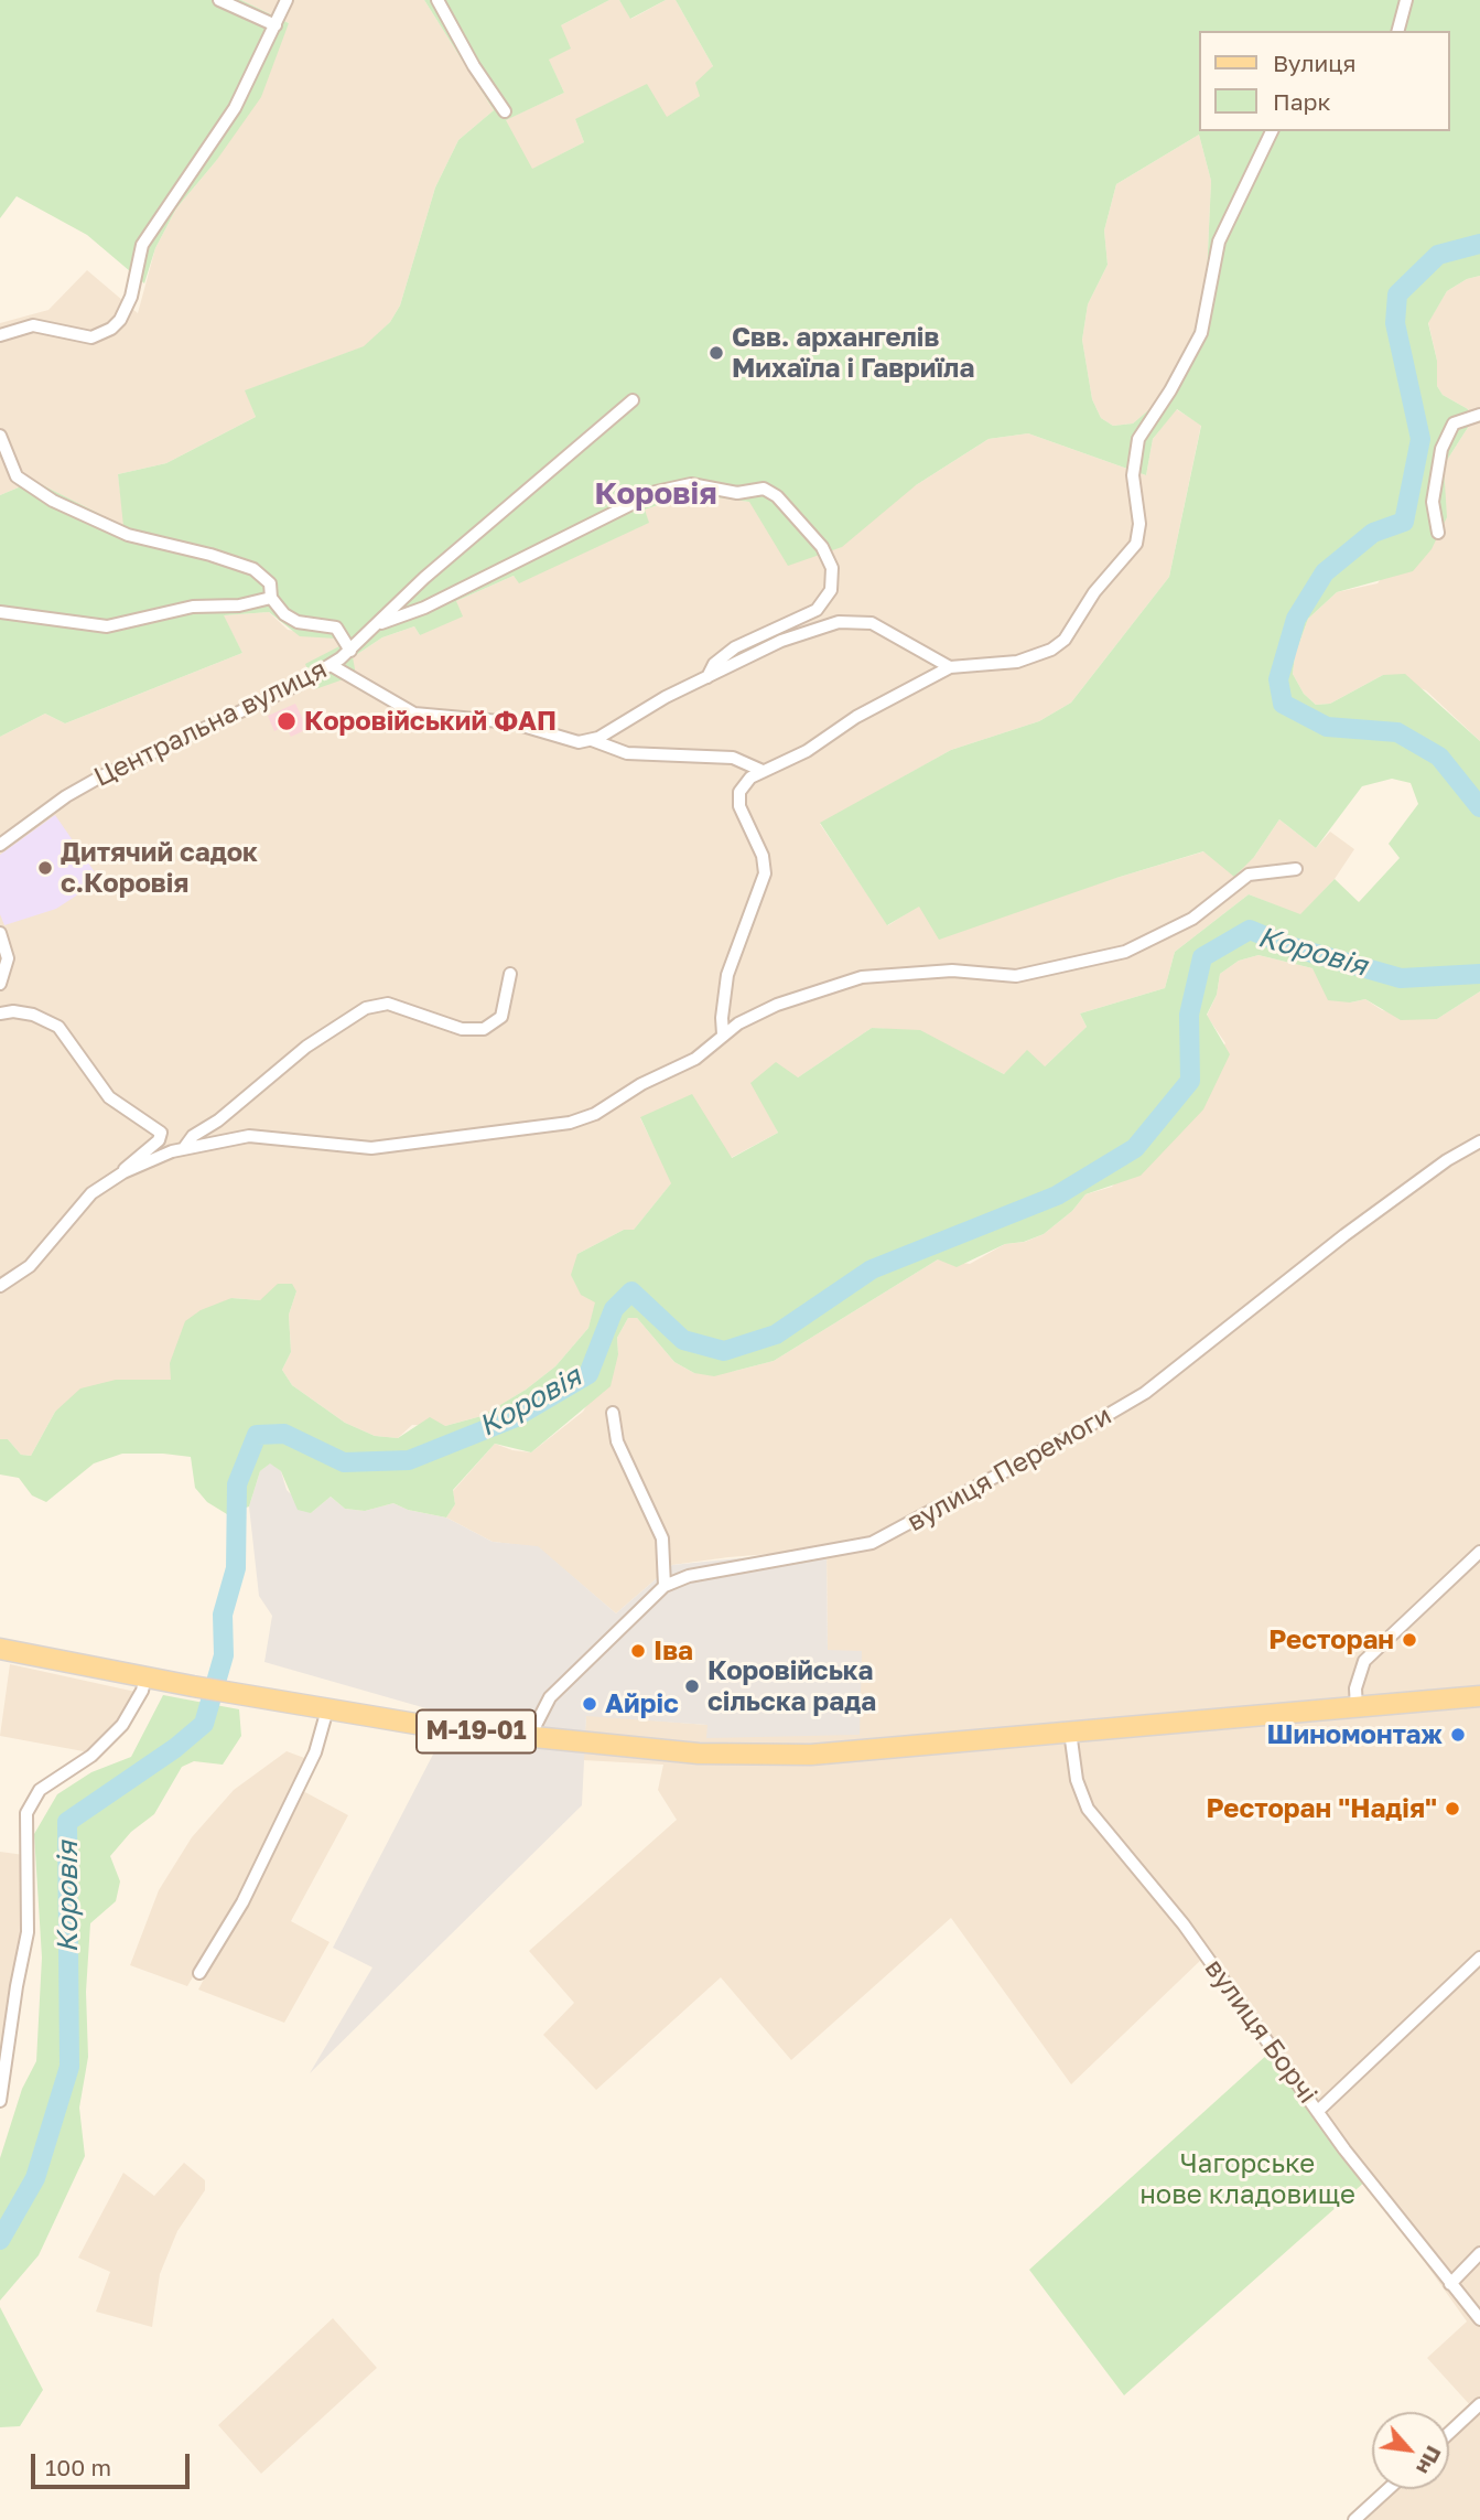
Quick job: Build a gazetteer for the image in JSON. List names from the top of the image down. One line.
{"streets":{"main road":["М-19-01"],"street":["Центральна вулиця","вулиця Перемоги","вулиця Борчі"]},"crossings":[["вулиця Перемоги","М-19-01"],["М-19-01","вулиця Борчі"]],"districts":["Коровія"],"water":["Коровія"],"parks":["Чагорське нове кладовище"],"places":["Свв. архангелів Михаїла і Гавриїла","Коровійський ФАП","Дитячий садок с.Коровія","Ресторан","Іва","Коровійська сільска рада","Айріс","Шиномонтаж","Ресторан \"Надія\""],"legend":["Вулиця","Парк"],"scale_bar":"100 m","north":"bottom right"}
